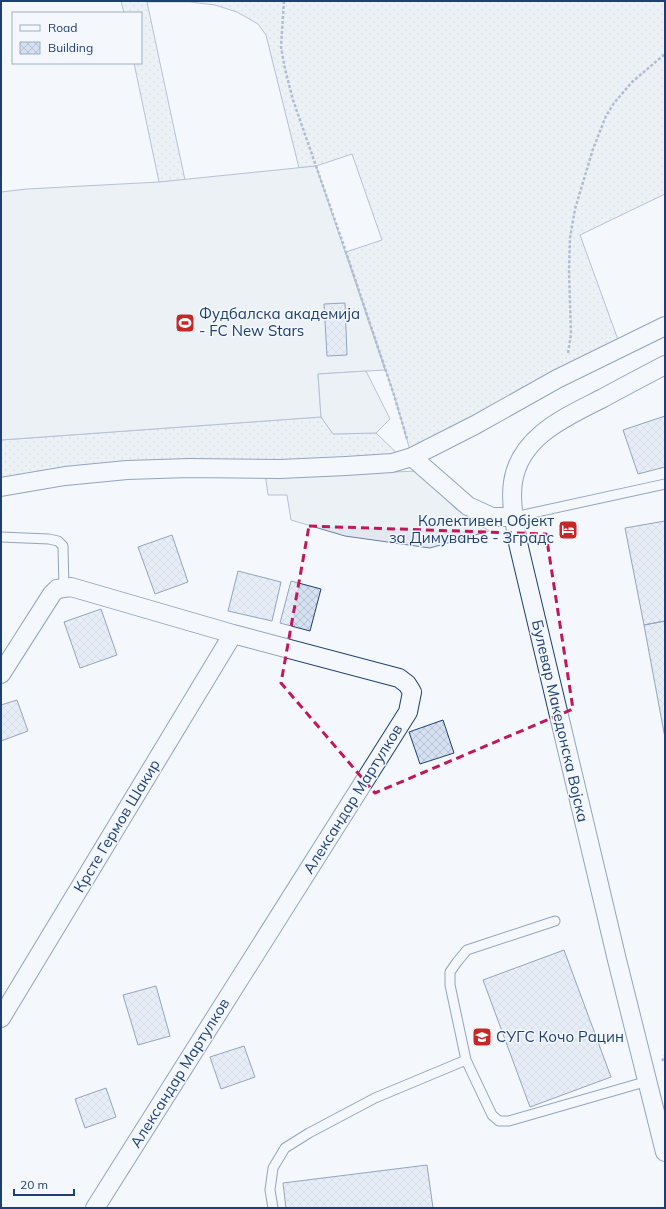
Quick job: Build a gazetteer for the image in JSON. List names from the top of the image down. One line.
{"streets":{"street":["Булевар Македонска Војска","Александар Мартулков","Крсте Гермов Шакир"]},"crossings":[["Александар Мартулков","Крсте Гермов Шакир"]],"places":{"sports":["Фудбалска академија - FC New Stars"],"hotel":["Колективен Објект за Димување - Зградс"],"school or university":["СУГС Кочо Рацин"]},"legend":["Road","Building"],"scale_bar":"20 m"}
